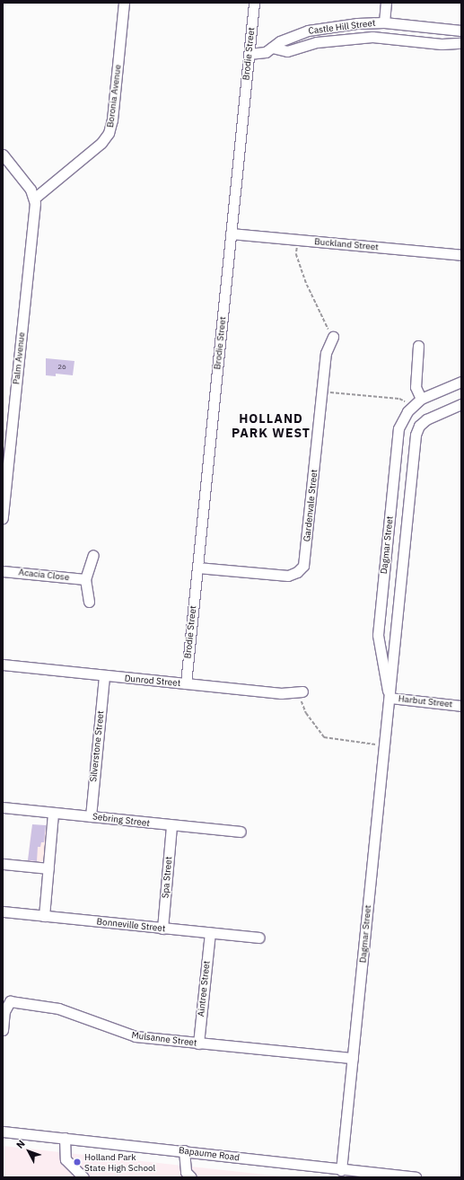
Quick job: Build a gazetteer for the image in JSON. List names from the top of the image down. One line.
{"streets":{"street":["Castle Hill Street","Brodie Street","Boronia Avenue","Buckland Street","Palm Avenue","Gardenvale Street","Dagmar Street","Acacia Close","Dunrod Street","Harbut Street","Silverstone Street","Sebring Street","Spa Street","Bonneville Street","Aintree Street","Mulsanne Street","Bapaume Road"]},"crossings":[["Castle Hill Street","Brodie Street"],["Brodie Street","Buckland Street"],["Brodie Street","Gardenvale Street"],["Brodie Street","Dunrod Street"],["Boronia Avenue","Palm Avenue"],["Dagmar Street","Harbut Street"],["Dagmar Street","Mulsanne Street"],["Dagmar Street","Bapaume Road"],["Dunrod Street","Silverstone Street"],["Silverstone Street","Sebring Street"],["Sebring Street","Spa Street"],["Spa Street","Bonneville Street"],["Bonneville Street","Aintree Street"],["Aintree Street","Mulsanne Street"]],"districts":["HOLLAND PARK WEST"],"places":["Holland Park State High School"],"house_numbers":["26"],"north":"top left"}
